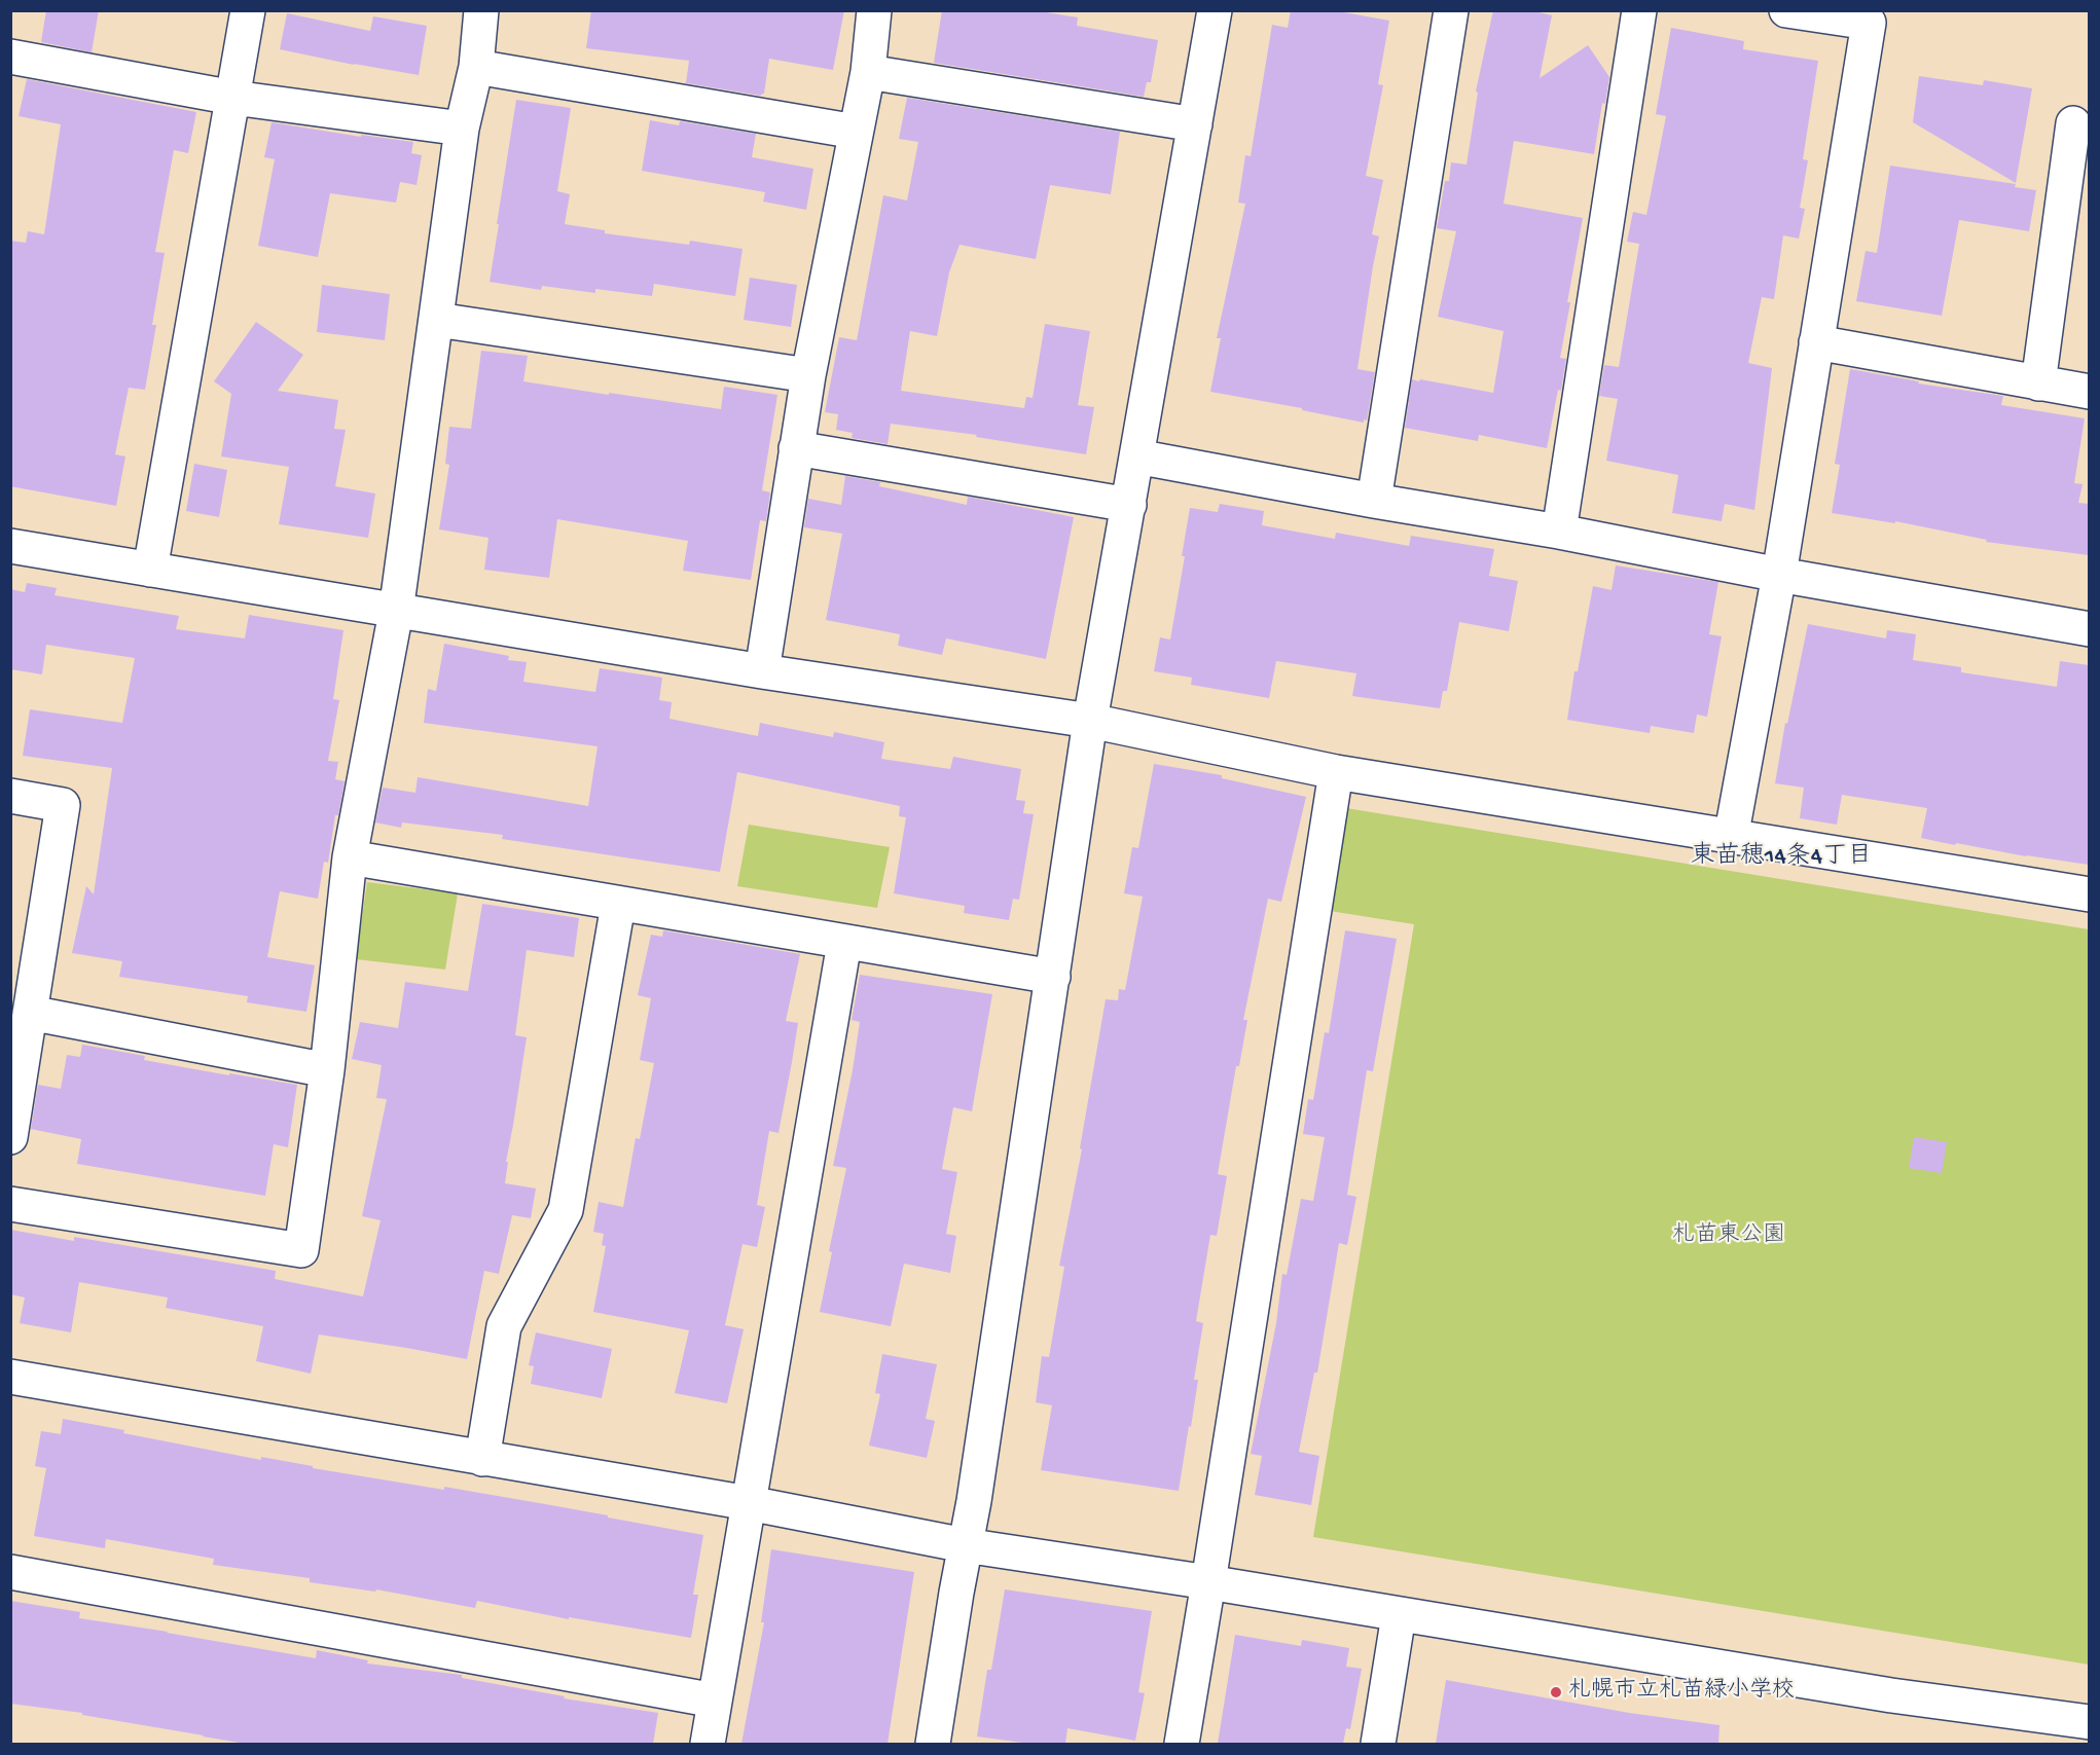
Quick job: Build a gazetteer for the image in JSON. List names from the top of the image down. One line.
{"districts":["東苗穂14条4丁目"],"parks":["札苗東公園"],"places":["札幌市立札苗緑小学校"]}
